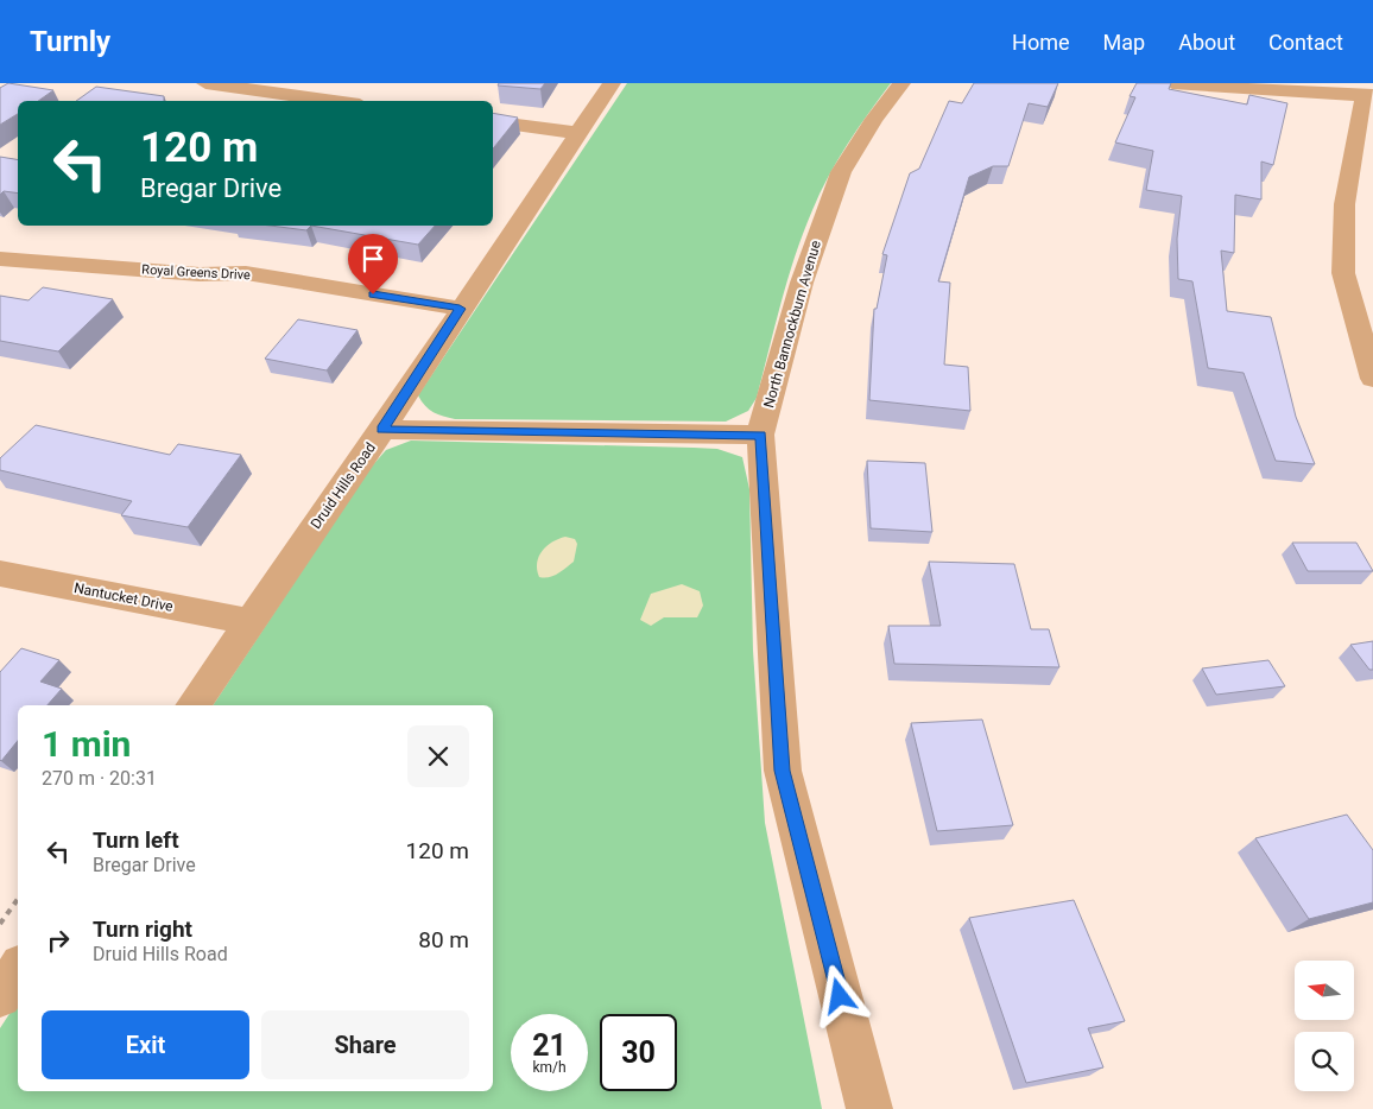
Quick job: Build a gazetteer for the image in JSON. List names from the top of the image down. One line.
{"streets":{"street":["Royal Greens Drive","North Bannockburn Avenue","Druid Hills Road","Nantucket Drive"]},"crossings":[["Royal Greens Drive","Druid Hills Road"],["Druid Hills Road","Nantucket Drive"]],"north":"left","page":{"header":"Turnly","nav":["Home","Map","About","Contact"],"turn":["120 m","Bregar Drive"],"heading":["1 min","270 m · 20:31"],"list":[{"name":"Turn left","note":"Bregar Drive","value":"120 m"},{"name":"Turn right","note":"Druid Hills Road","value":"80 m"}],"buttons":["Exit","Share"],"speed":"21 km/h","limit":"30"}}
